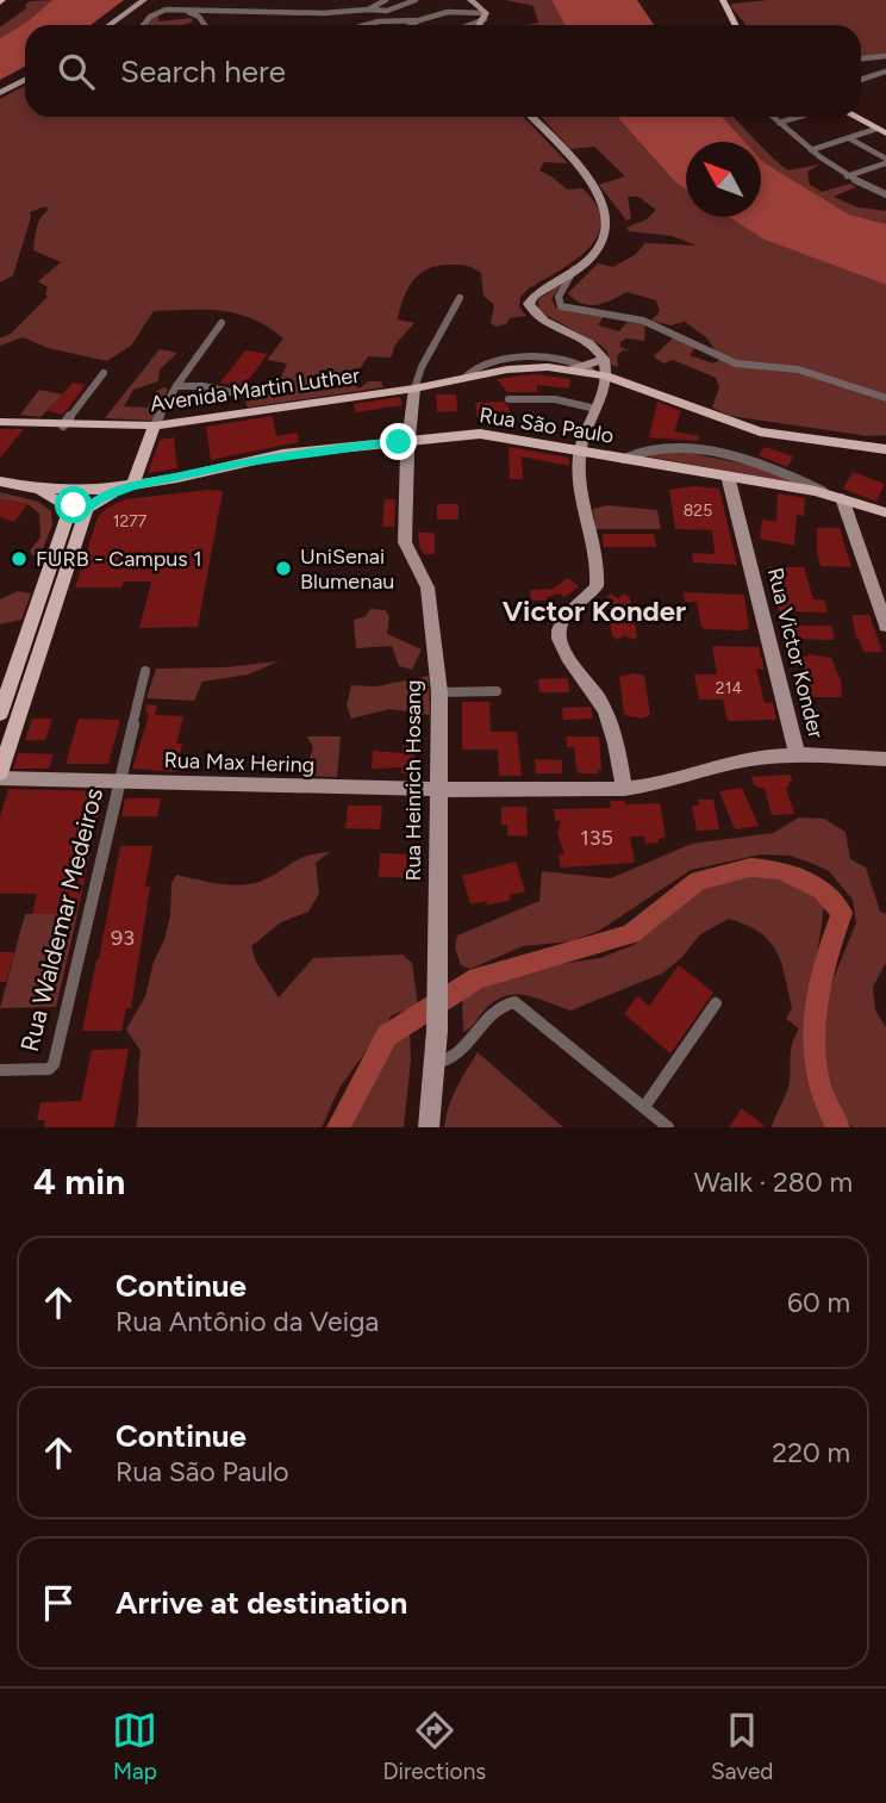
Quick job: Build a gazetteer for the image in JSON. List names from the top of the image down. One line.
{"streets":{"main road":["Avenida Martin Luther","Rua São Paulo"],"street":["Rua Victor Konder","Rua Max Hering","Rua Heinrich Hosang","Rua Waldemar Medeiros"]},"crossings":[["Avenida Martin Luther","Rua Heinrich Hosang"],["Rua São Paulo","Rua Victor Konder"],["Rua São Paulo","Rua Heinrich Hosang"],["Rua Victor Konder","Rua Max Hering"],["Rua Max Hering","Rua Heinrich Hosang"],["Rua Max Hering","Rua Waldemar Medeiros"]],"districts":["Victor Konder"],"places":["FURB - Campus 1","UniSenai Blumenau"],"house_numbers":["825","1277","214","135","93"],"north":"top left","page":{"search":"Search here","heading":["4 min","Walk · 280 m"],"list":[["Continue","Rua Antônio da Veiga","60 m"],["Continue","Rua São Paulo","220 m"],"Arrive at destination"],"nav":["Map","Directions","Saved"]}}
